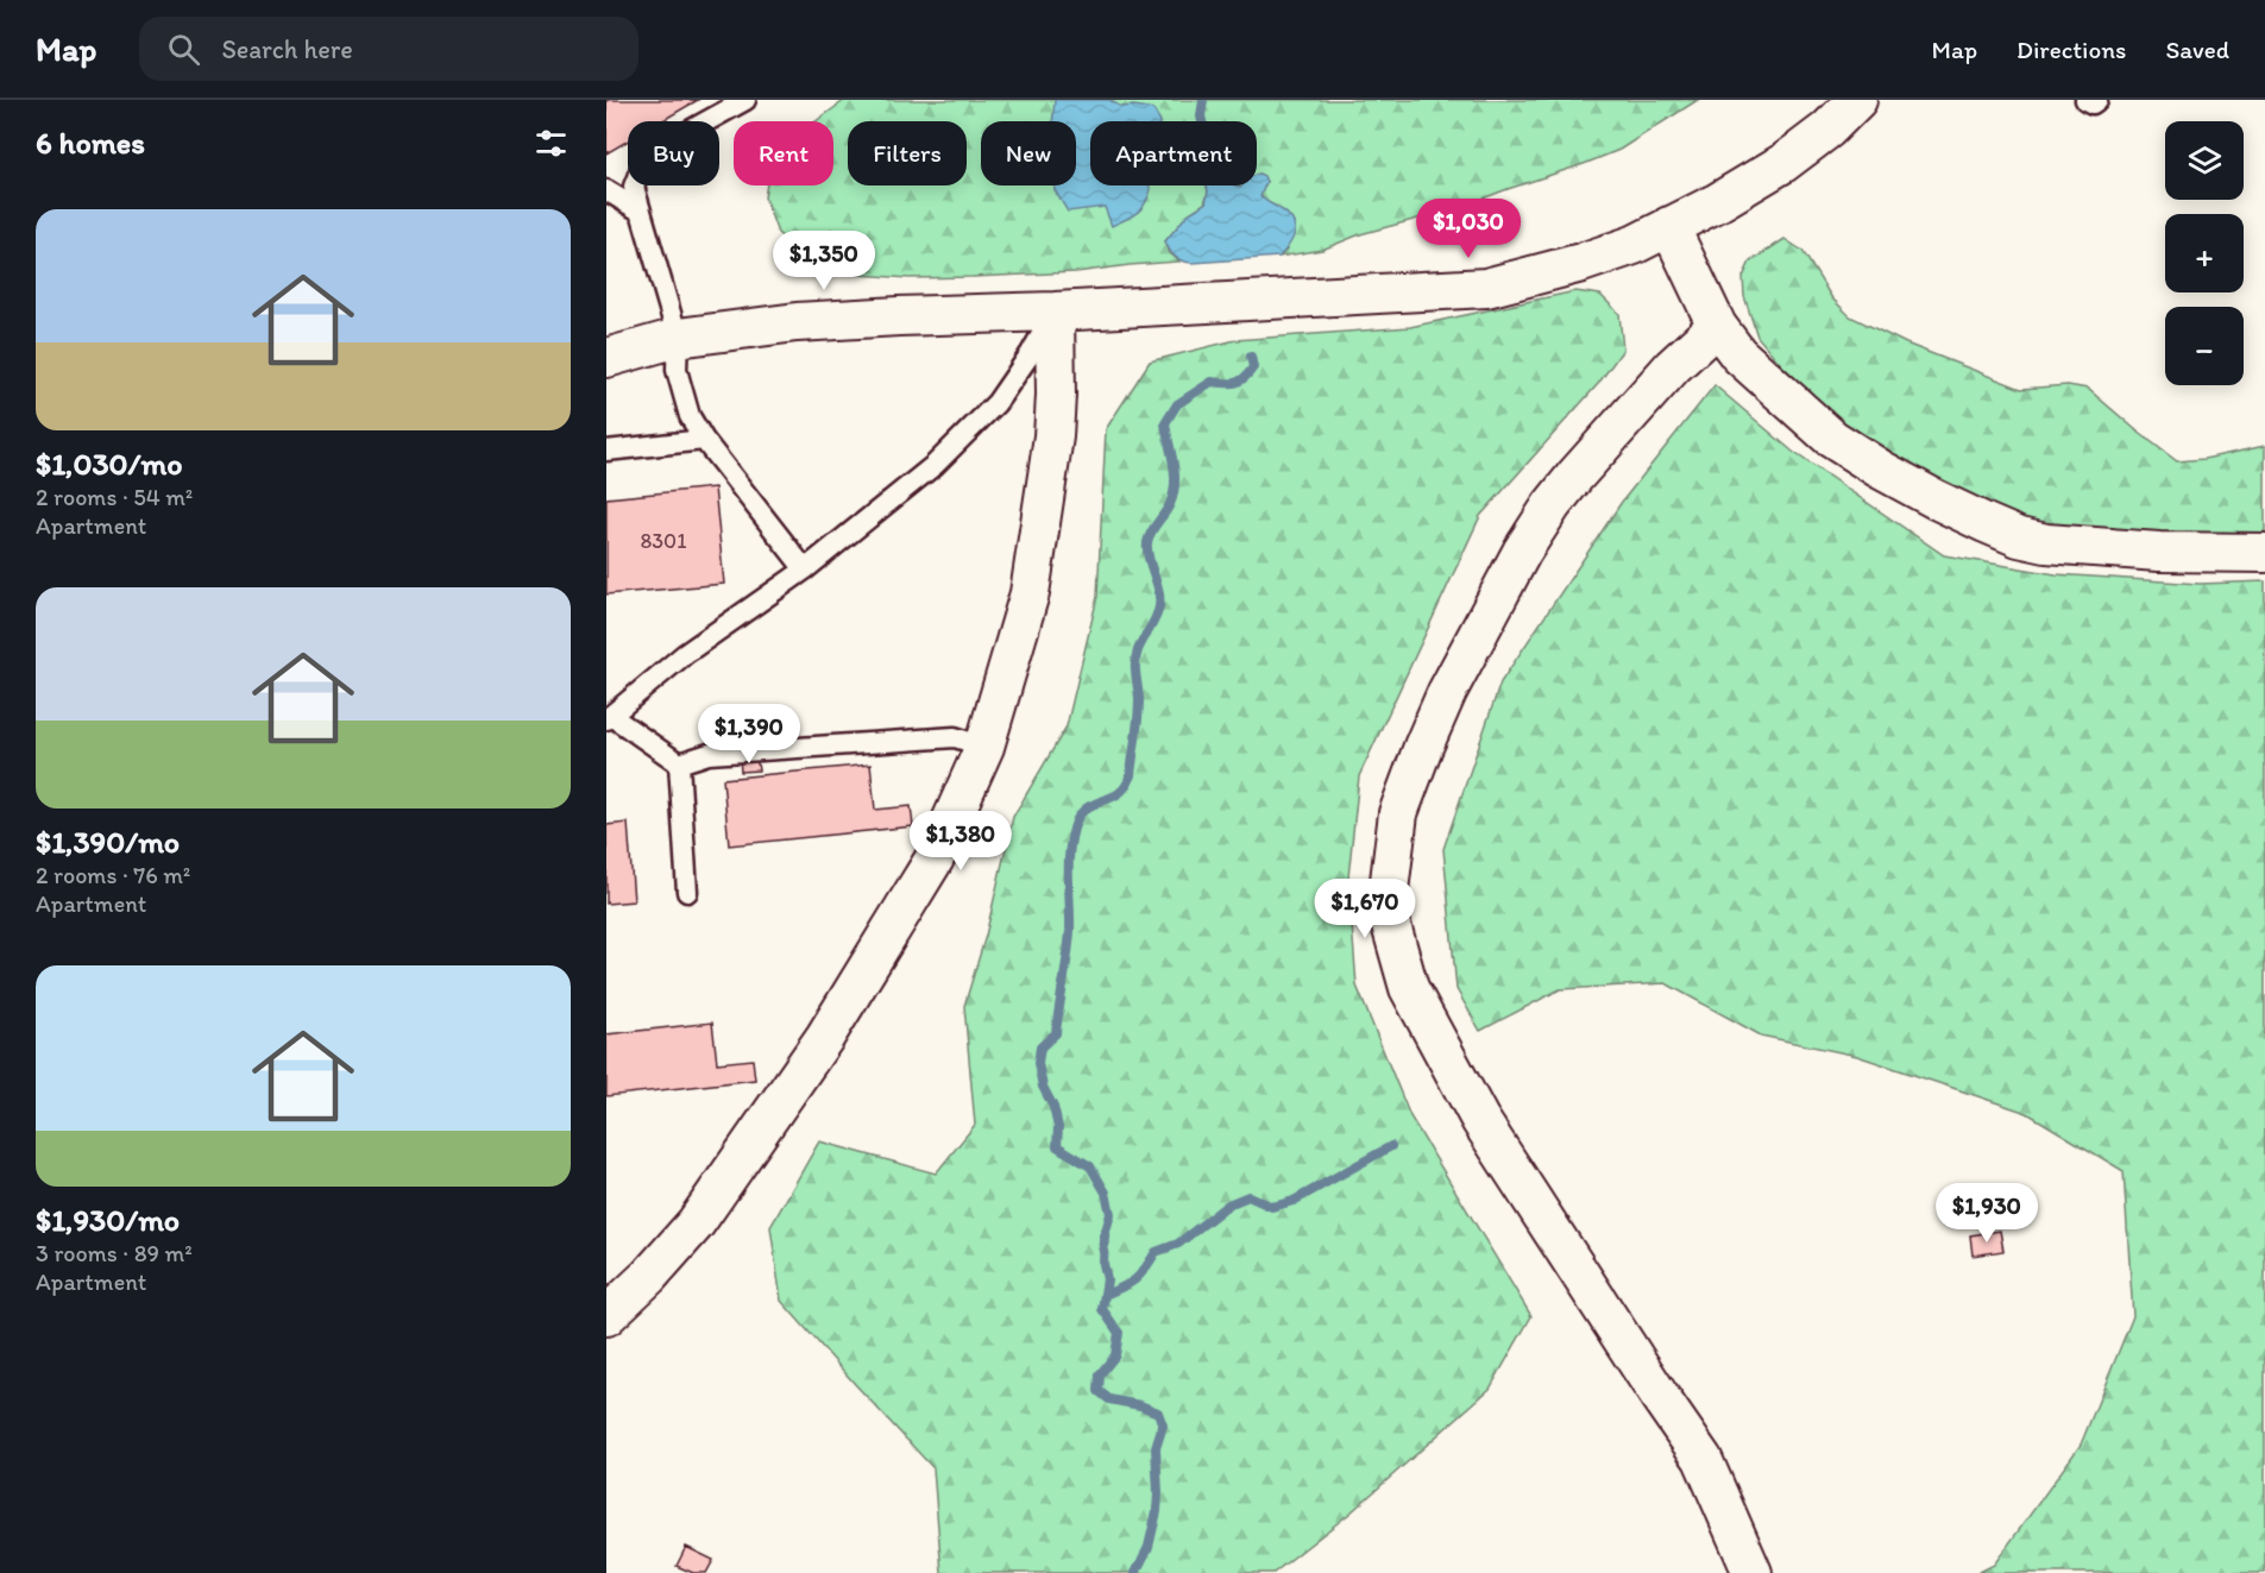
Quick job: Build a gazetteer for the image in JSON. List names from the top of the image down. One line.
{"house_numbers":["8301"],"page":{"header":"Map","search":"Search here","nav":["Map","Directions","Saved"],"heading":"6 homes","map_buttons":["+","−"],"chip":["Buy","Rent","Filters","New","Apartment"],"list":[{"name":"$1,030/mo","note":"2 rooms · 54 m² · Apartment"},{"name":"$1,390/mo","note":"2 rooms · 76 m² · Apartment"},{"name":"$1,930/mo","note":"3 rooms · 89 m² · Apartment"}],"price":["$1,030","$1,350","$1,390","$1,380","$1,670","$1,930"]}}
